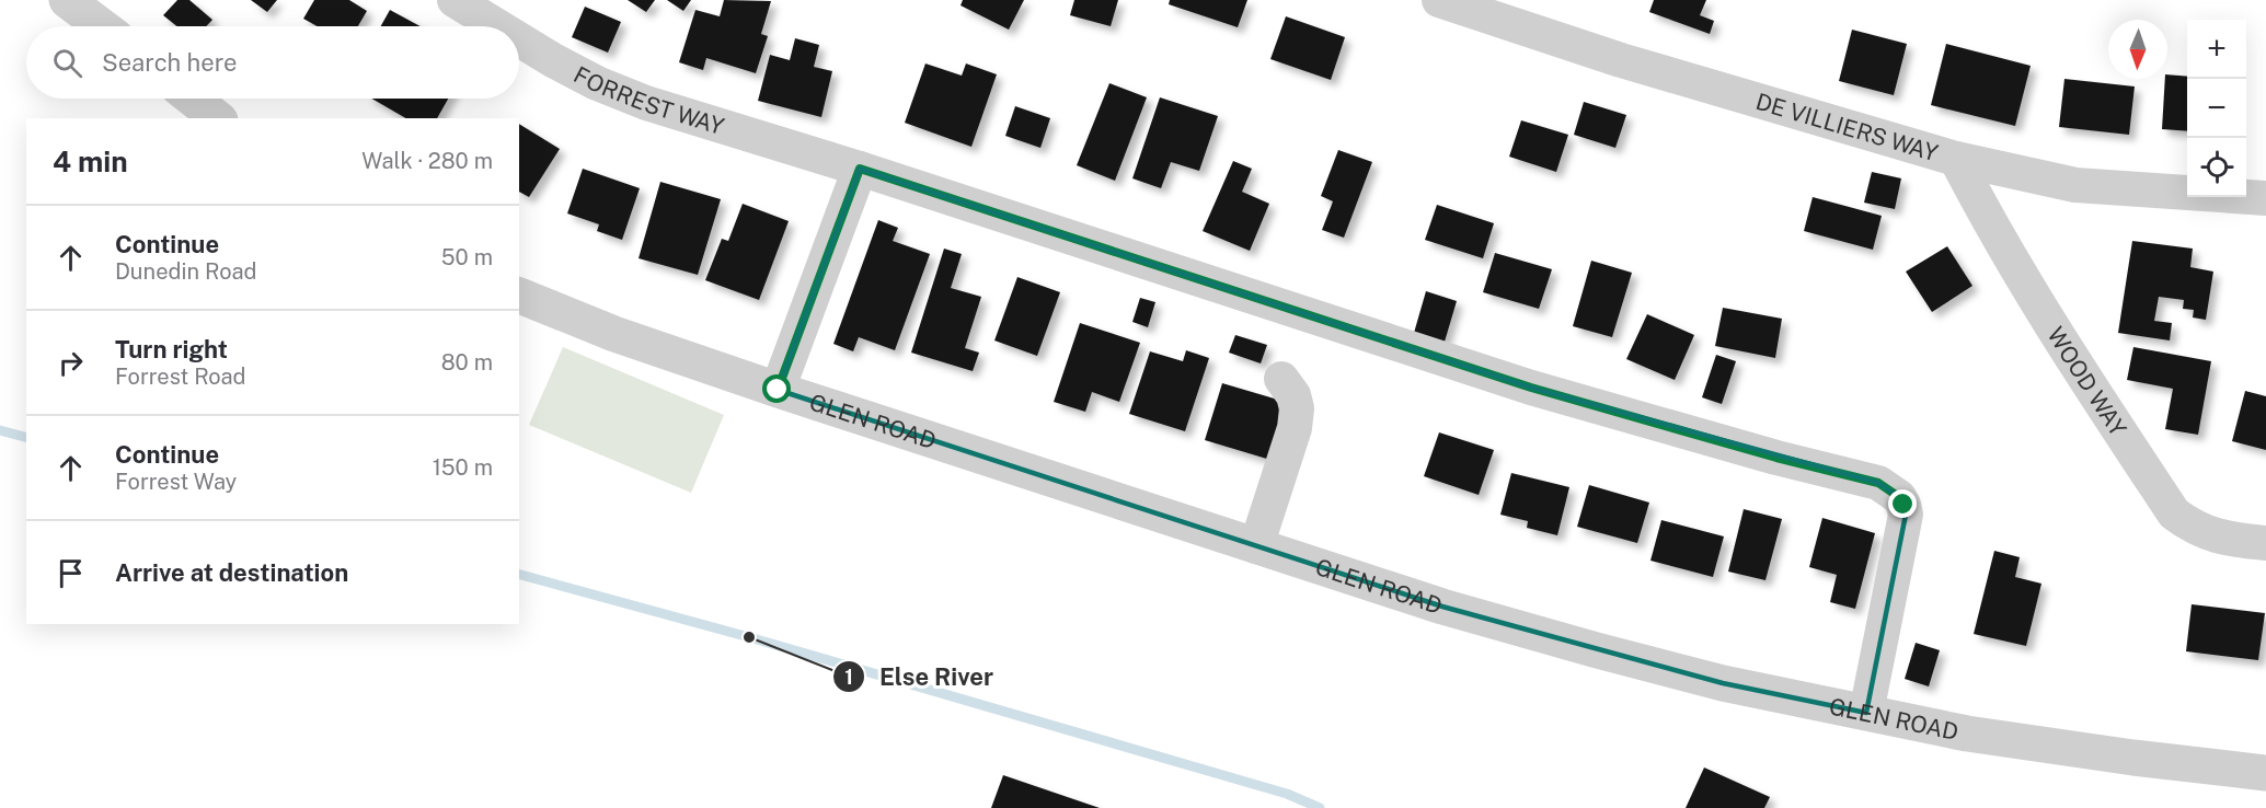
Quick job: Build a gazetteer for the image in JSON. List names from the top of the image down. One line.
{"streets":{"street":["FORREST WAY","DE VILLIERS WAY","WOOD WAY","GLEN ROAD"]},"crossings":[["FORREST WAY","GLEN ROAD"],["DE VILLIERS WAY","WOOD WAY"]],"places":["Else River"],"north":"bottom","page":{"map_buttons":["+","−"],"search":"Search here","heading":["4 min","Walk · 280 m"],"list":[["Continue","Dunedin Road","50 m"],["Turn right","Forrest Road","80 m"],["Continue","Forrest Way","150 m"],"Arrive at destination"]}}
